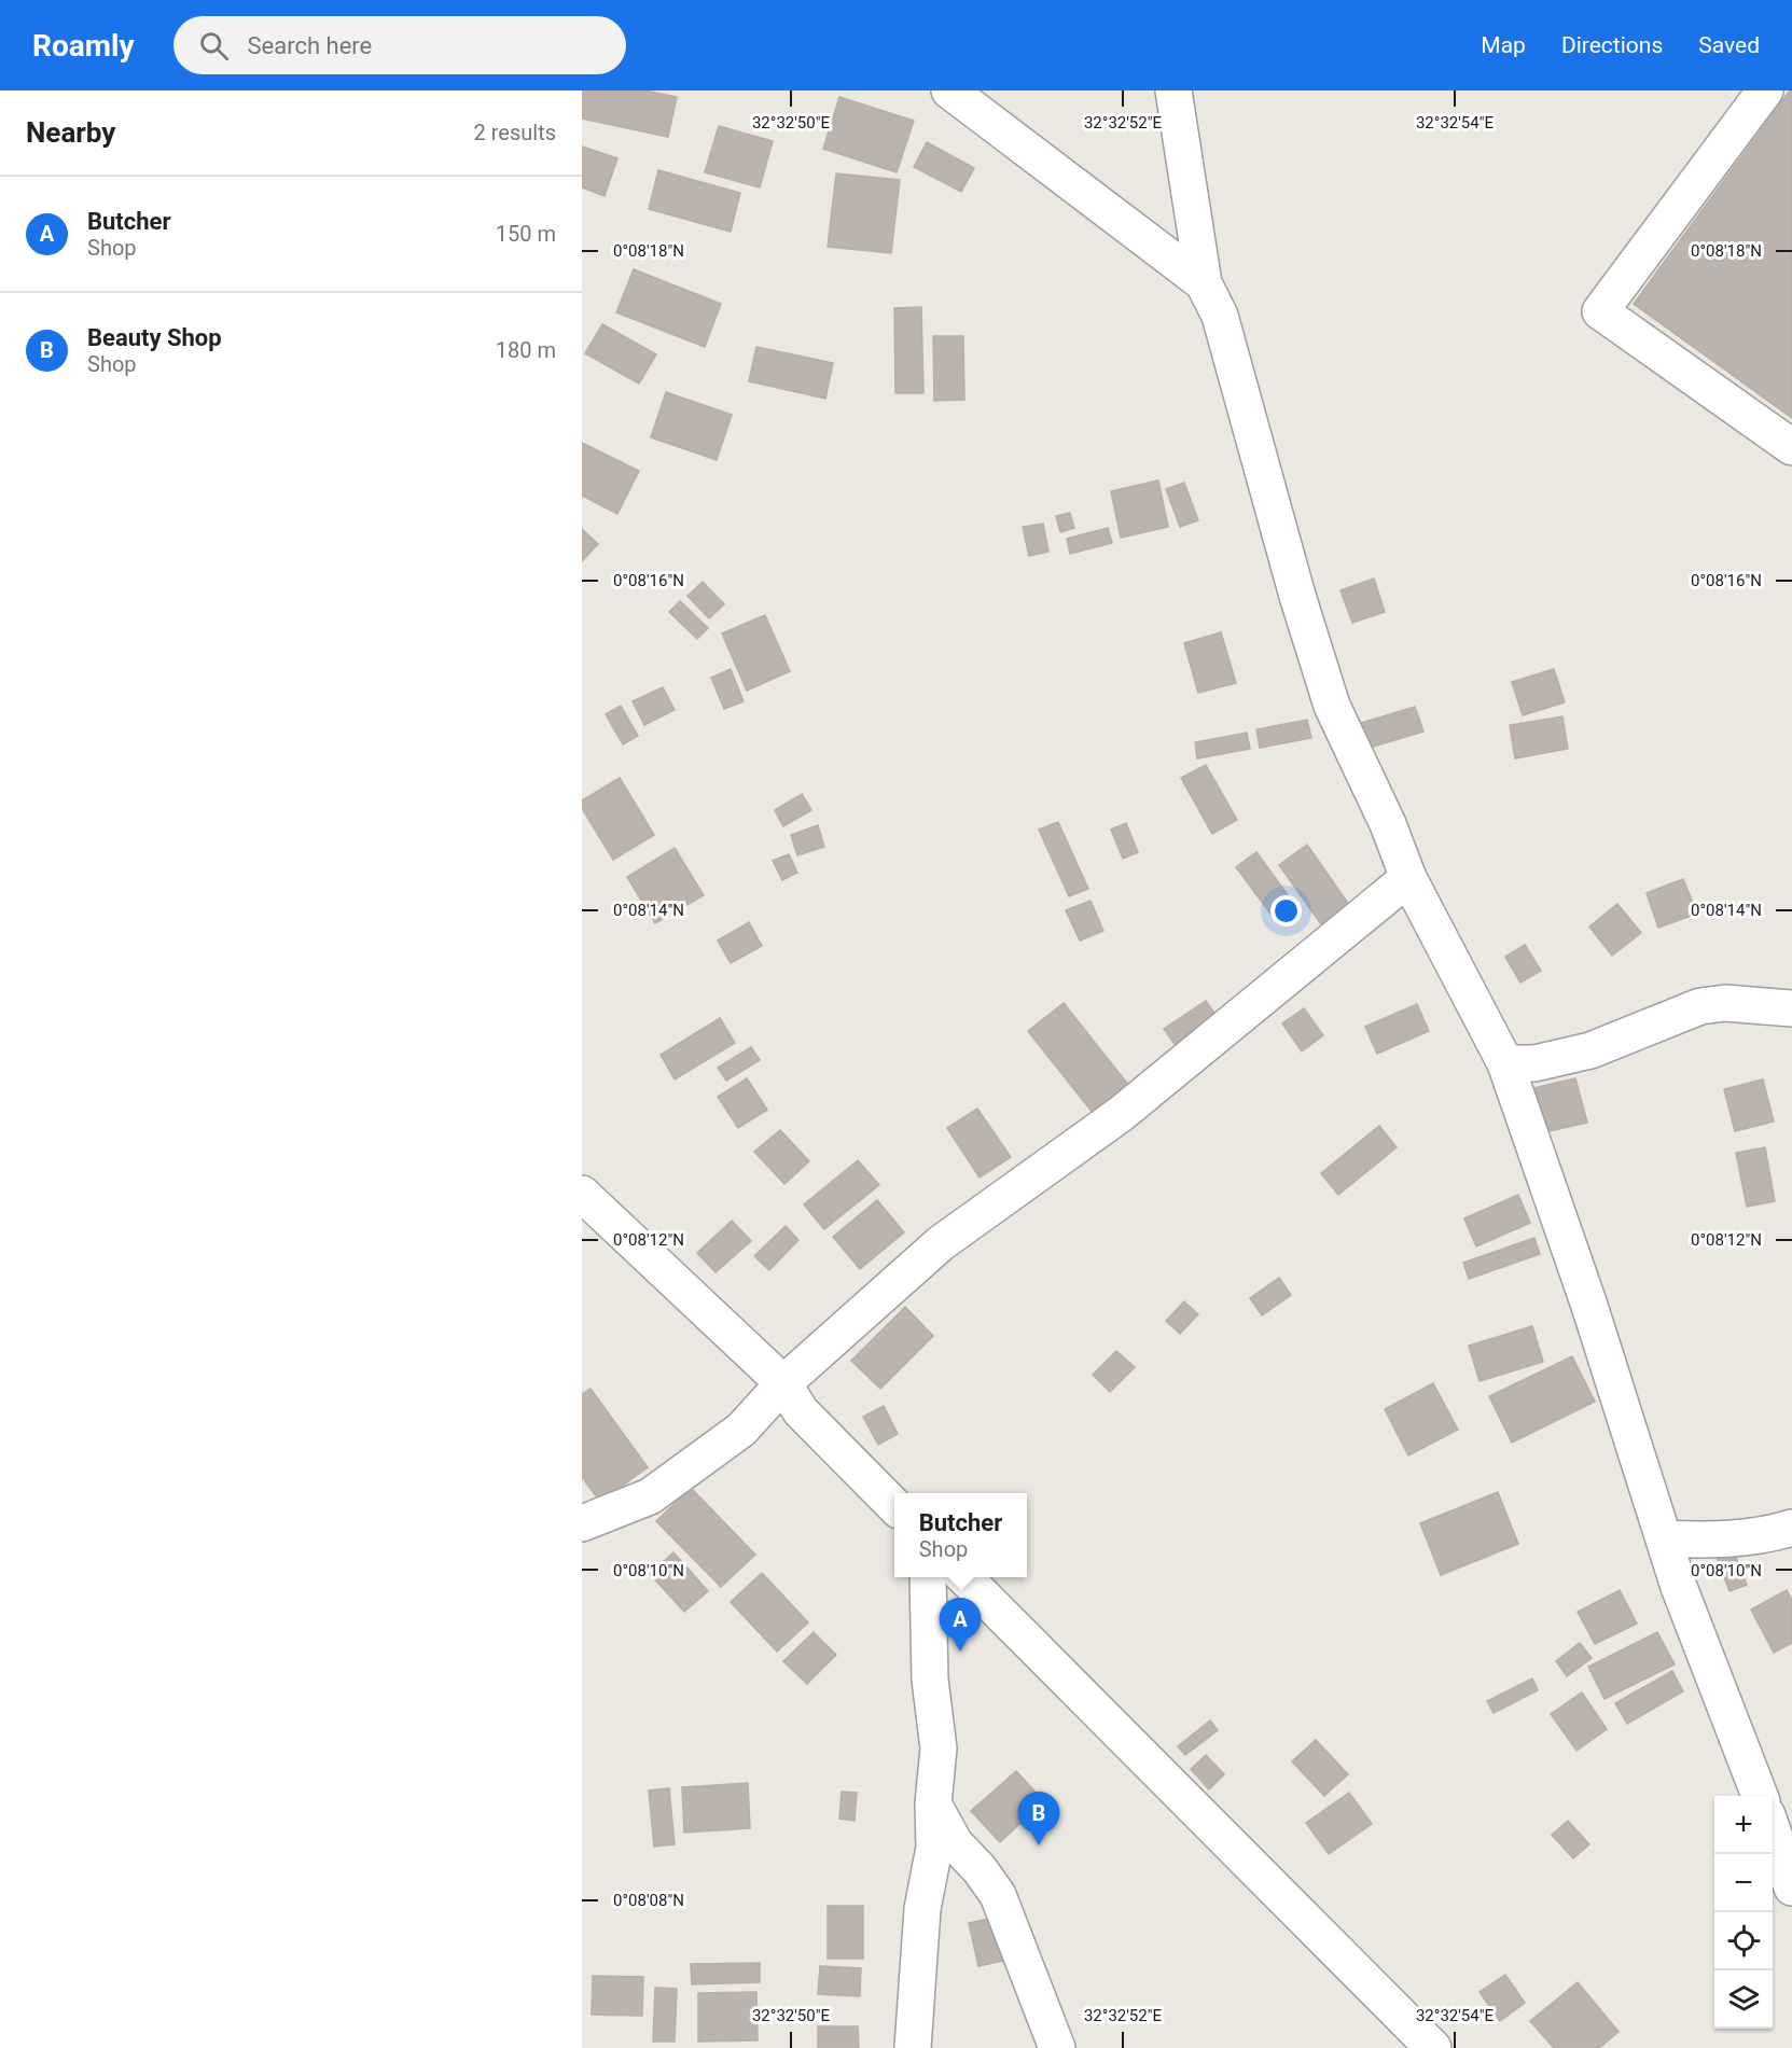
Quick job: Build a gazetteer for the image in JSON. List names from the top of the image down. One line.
{"page":{"header":"Roamly","search":"Search here","nav":["Map","Directions","Saved"],"heading":["Nearby","2 results"],"list":[{"mark":"A","name":"Butcher","note":"Shop","value":"150 m"},{"mark":"B","name":"Beauty Shop","note":"Shop","value":"180 m"}],"popup":["Butcher","Shop"],"pins":["A","B"],"map_buttons":["+","−"]},"coordinates":["32°32'50\"E","32°32'52\"E","32°32'54\"E","0°08'18\"N","0°08'16\"N","0°08'14\"N","0°08'12\"N","0°08'10\"N","0°08'08\"N"]}
